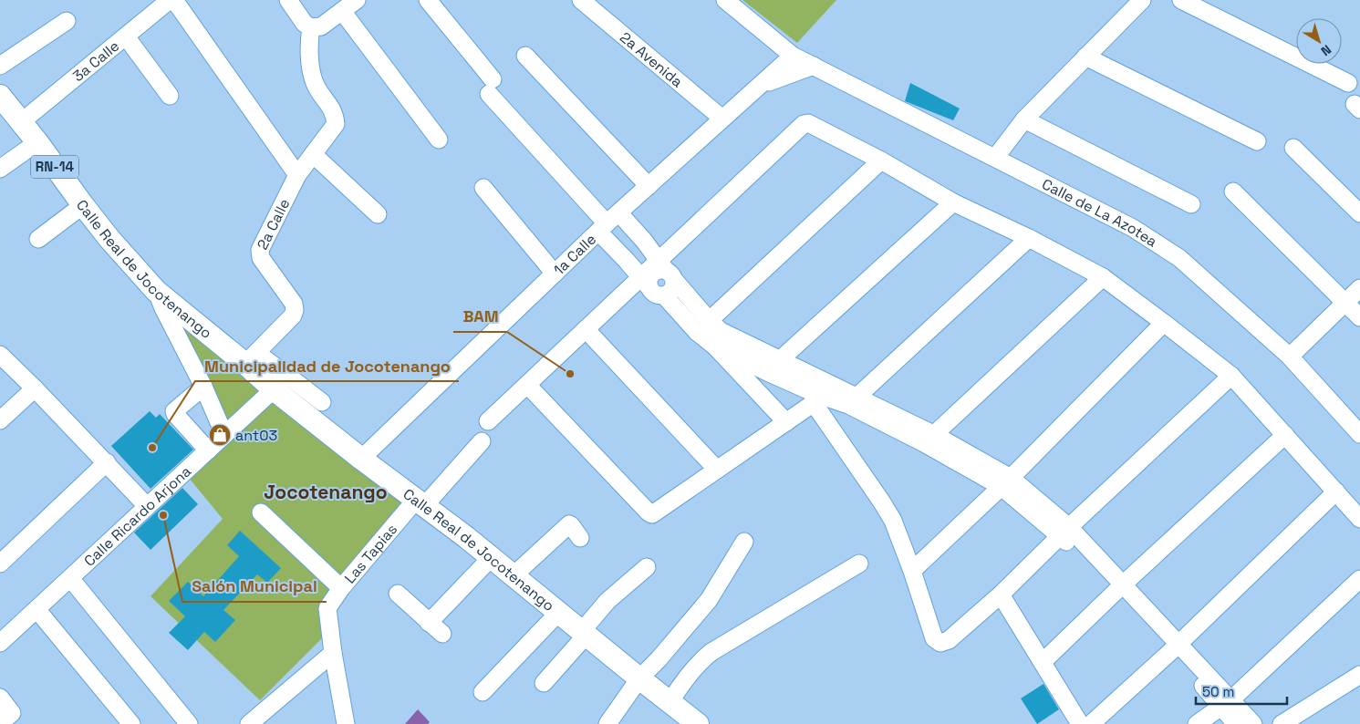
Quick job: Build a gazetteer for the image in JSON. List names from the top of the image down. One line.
{"streets":{"main road":["RN-14","Calle Real de Jocotenango"],"street":["2a Avenida","3a Calle","Calle de La Azotea","2a Calle","1a Calle","Calle Ricardo Arjona","Las Tapias"]},"crossings":[["2a Avenida","1a Calle"],["3a Calle","Calle Real de Jocotenango"],["Calle de La Azotea","1a Calle"],["2a Calle","Calle Real de Jocotenango"],["1a Calle","Calle Real de Jocotenango"],["Calle Real de Jocotenango","Calle Ricardo Arjona"],["Calle Real de Jocotenango","Las Tapias"]],"districts":["Jocotenango"],"places":{"other":["BAM","Municipalidad de Jocotenango","Salón Municipal"],"shop":["ant03"]},"scale_bar":"50 m","north":"bottom right"}
